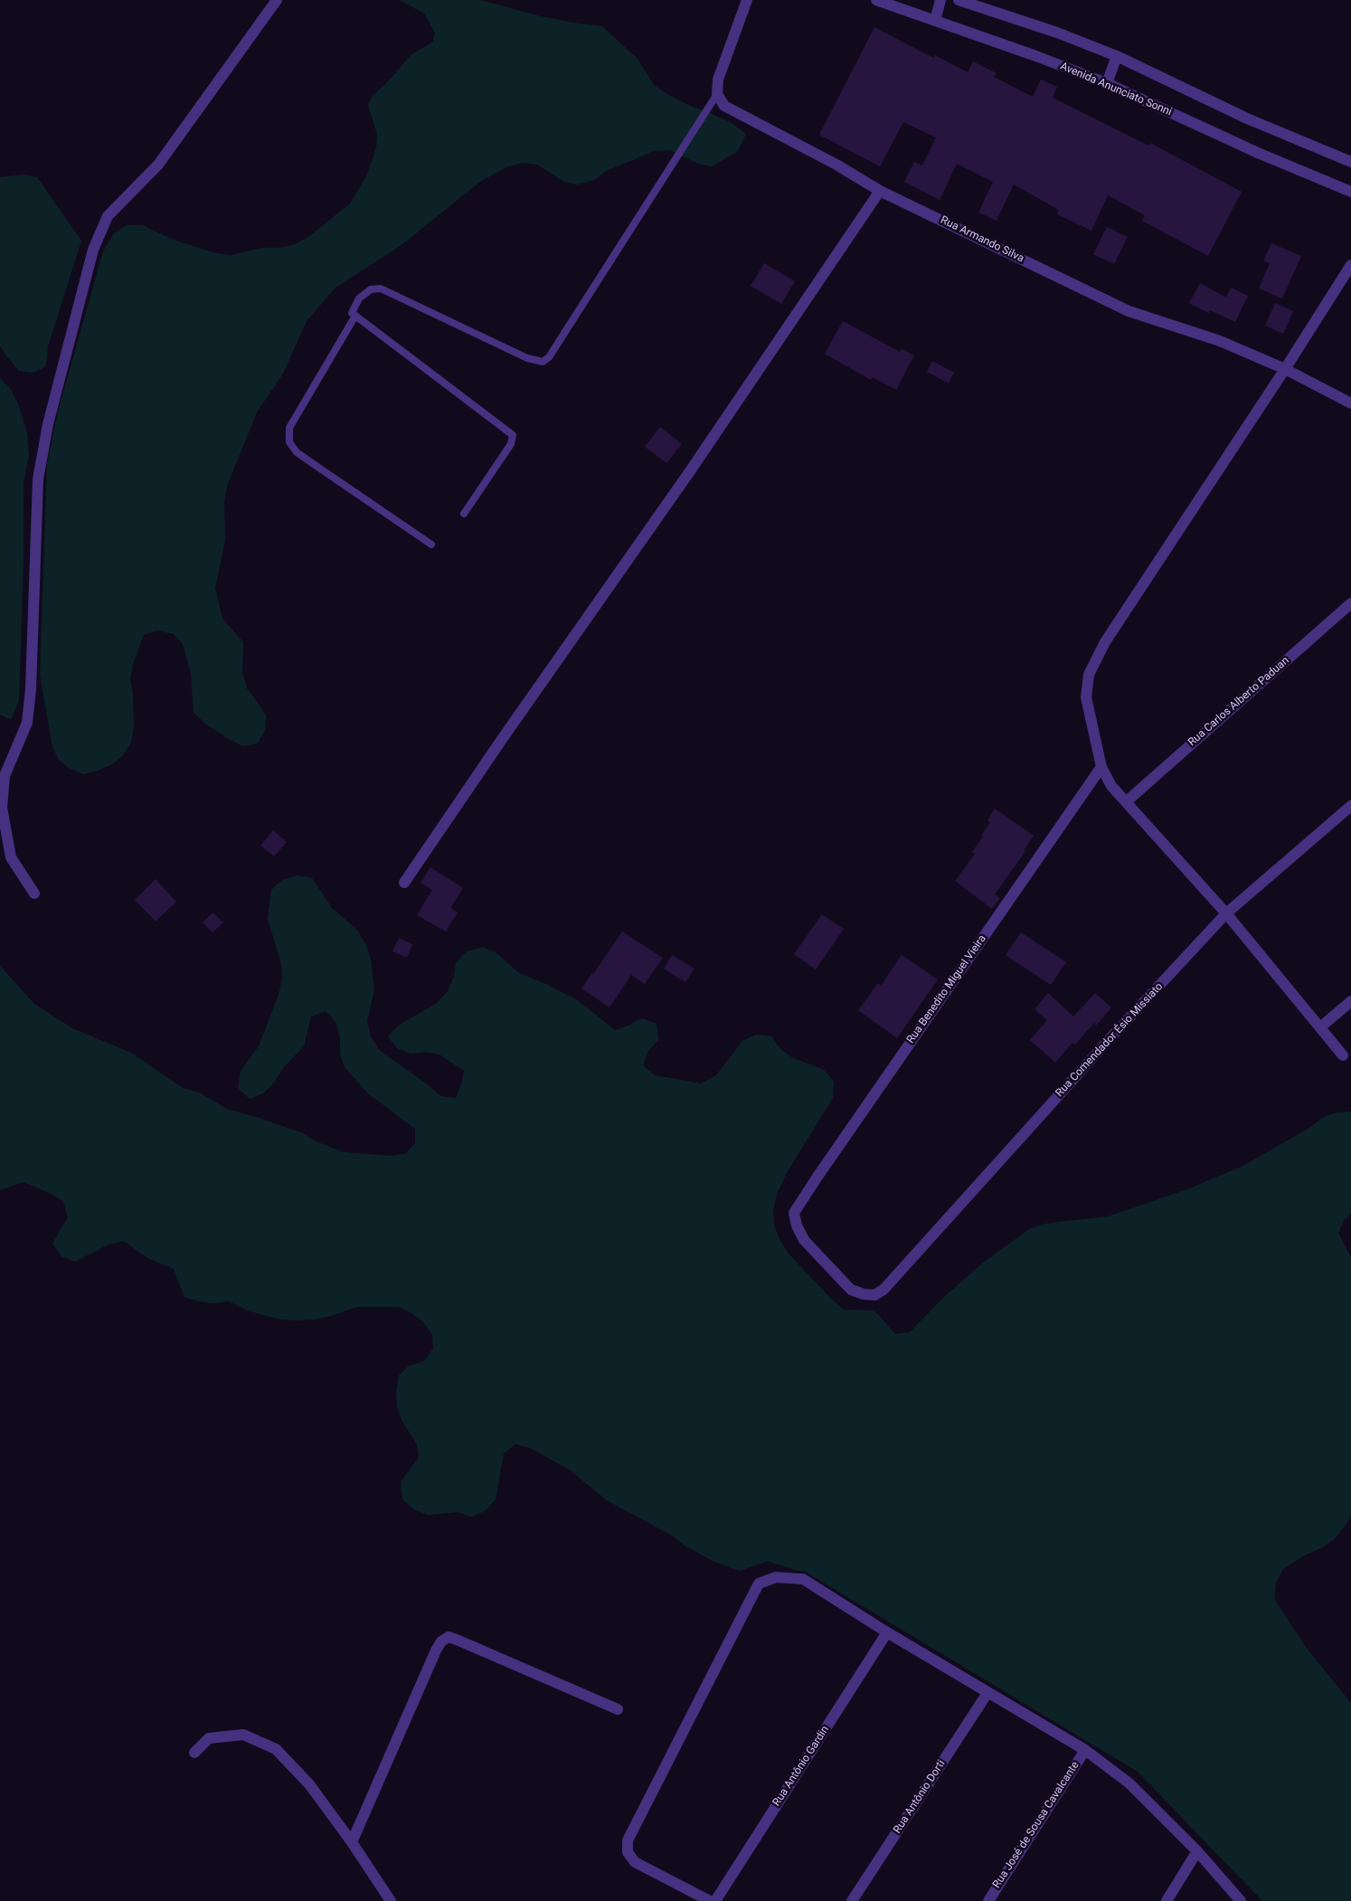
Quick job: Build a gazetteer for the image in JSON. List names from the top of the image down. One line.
{"streets":{"street":["Avenida Anunciato Sonni","Rua Armando Silva","Rua Carlos Alberto Paduan","Rua Benedito Miguel Vieira","Rua Comendador Ésio Missiato","Rua Antônio Gardin","Rua Antônio Dorti","Rua José de Sousa Cavalcante"]},"crossings":[["Rua Benedito Miguel Vieira","Rua Comendador Ésio Missiato"]]}
